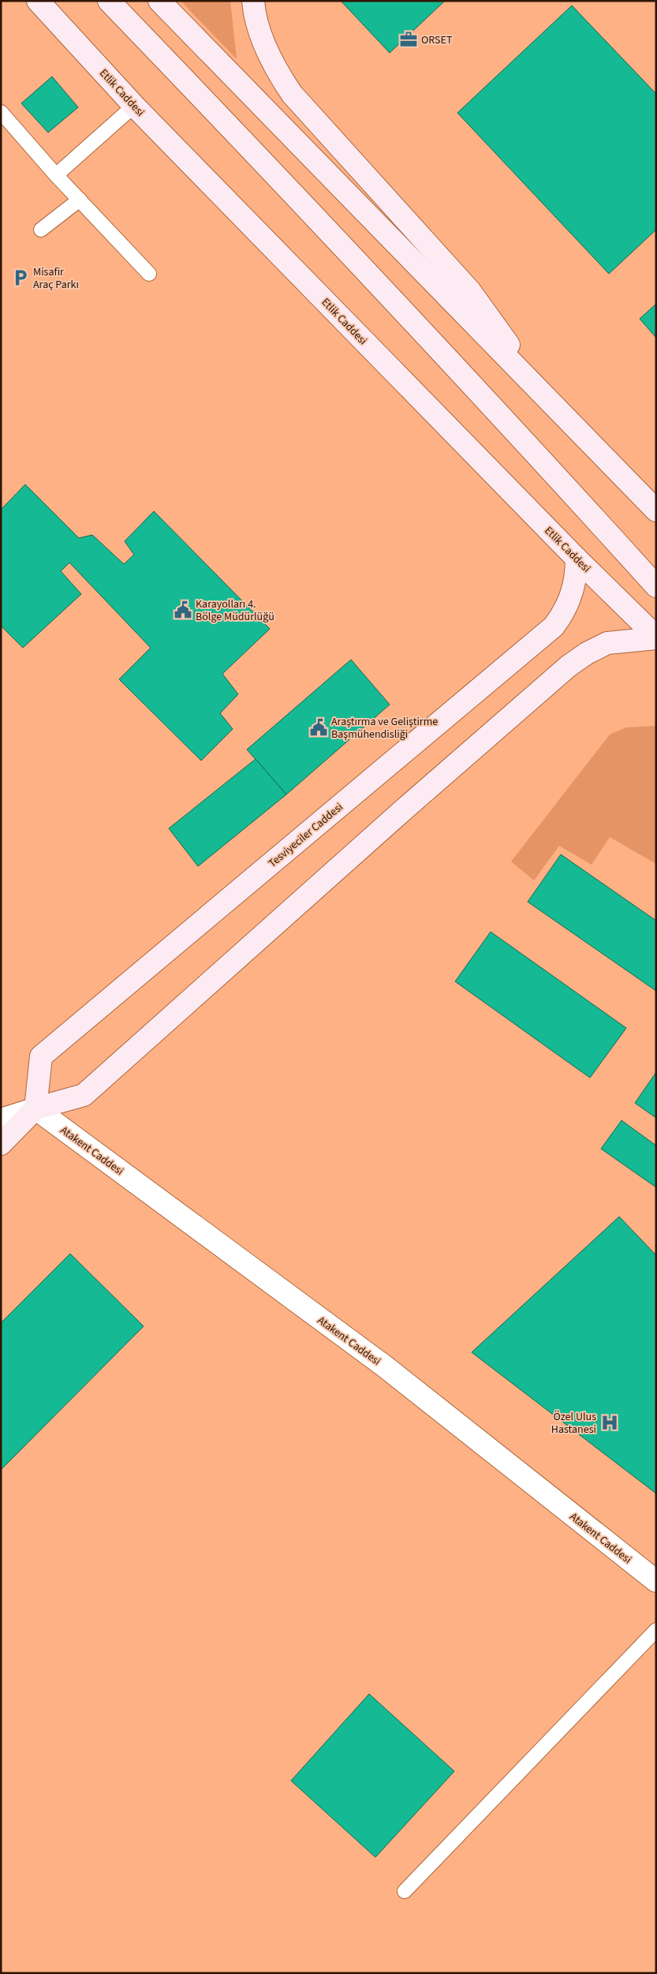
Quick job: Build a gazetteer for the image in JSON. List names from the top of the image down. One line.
{"streets":{"main road":["Etlik Caddesi","Tesviyeciler Caddesi"],"street":["Atakent Caddesi"]},"crossings":[["Etlik Caddesi","Tesviyeciler Caddesi"],["Tesviyeciler Caddesi","Atakent Caddesi"]],"places":{"office":["ORSET"],"parking":["Misafir Araç Parkı"],"public building":["Karayolları 4. Bölge Müdürlüğü","Araştırma ve Geliştirme Başmühendisliği"],"hospital":["Özel Ulus Hastanesi"]}}
